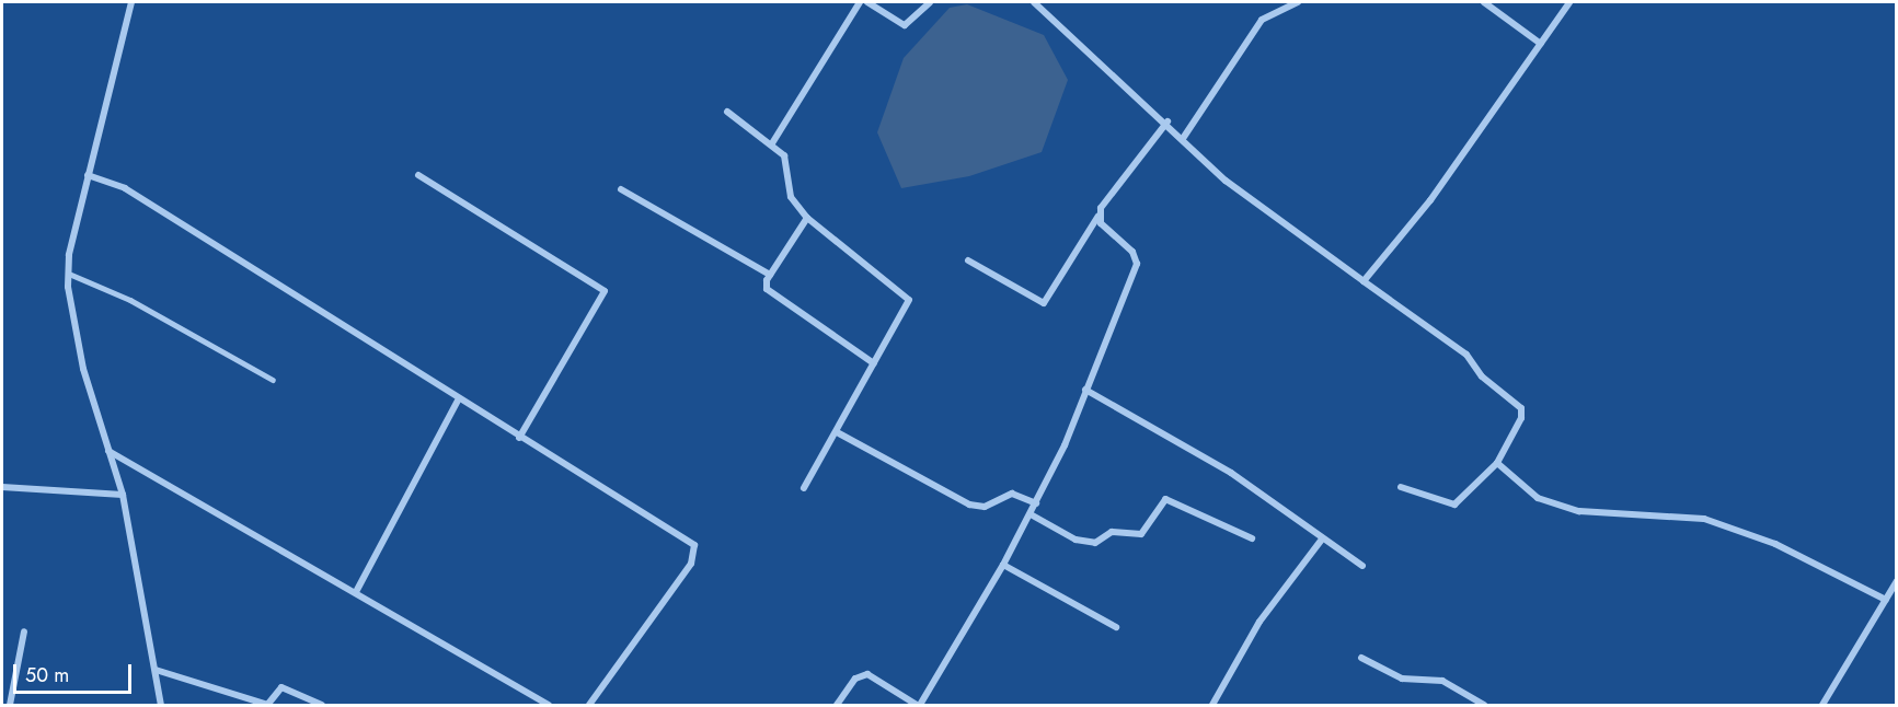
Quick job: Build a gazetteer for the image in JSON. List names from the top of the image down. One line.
{"scale_bar":"50 m"}
